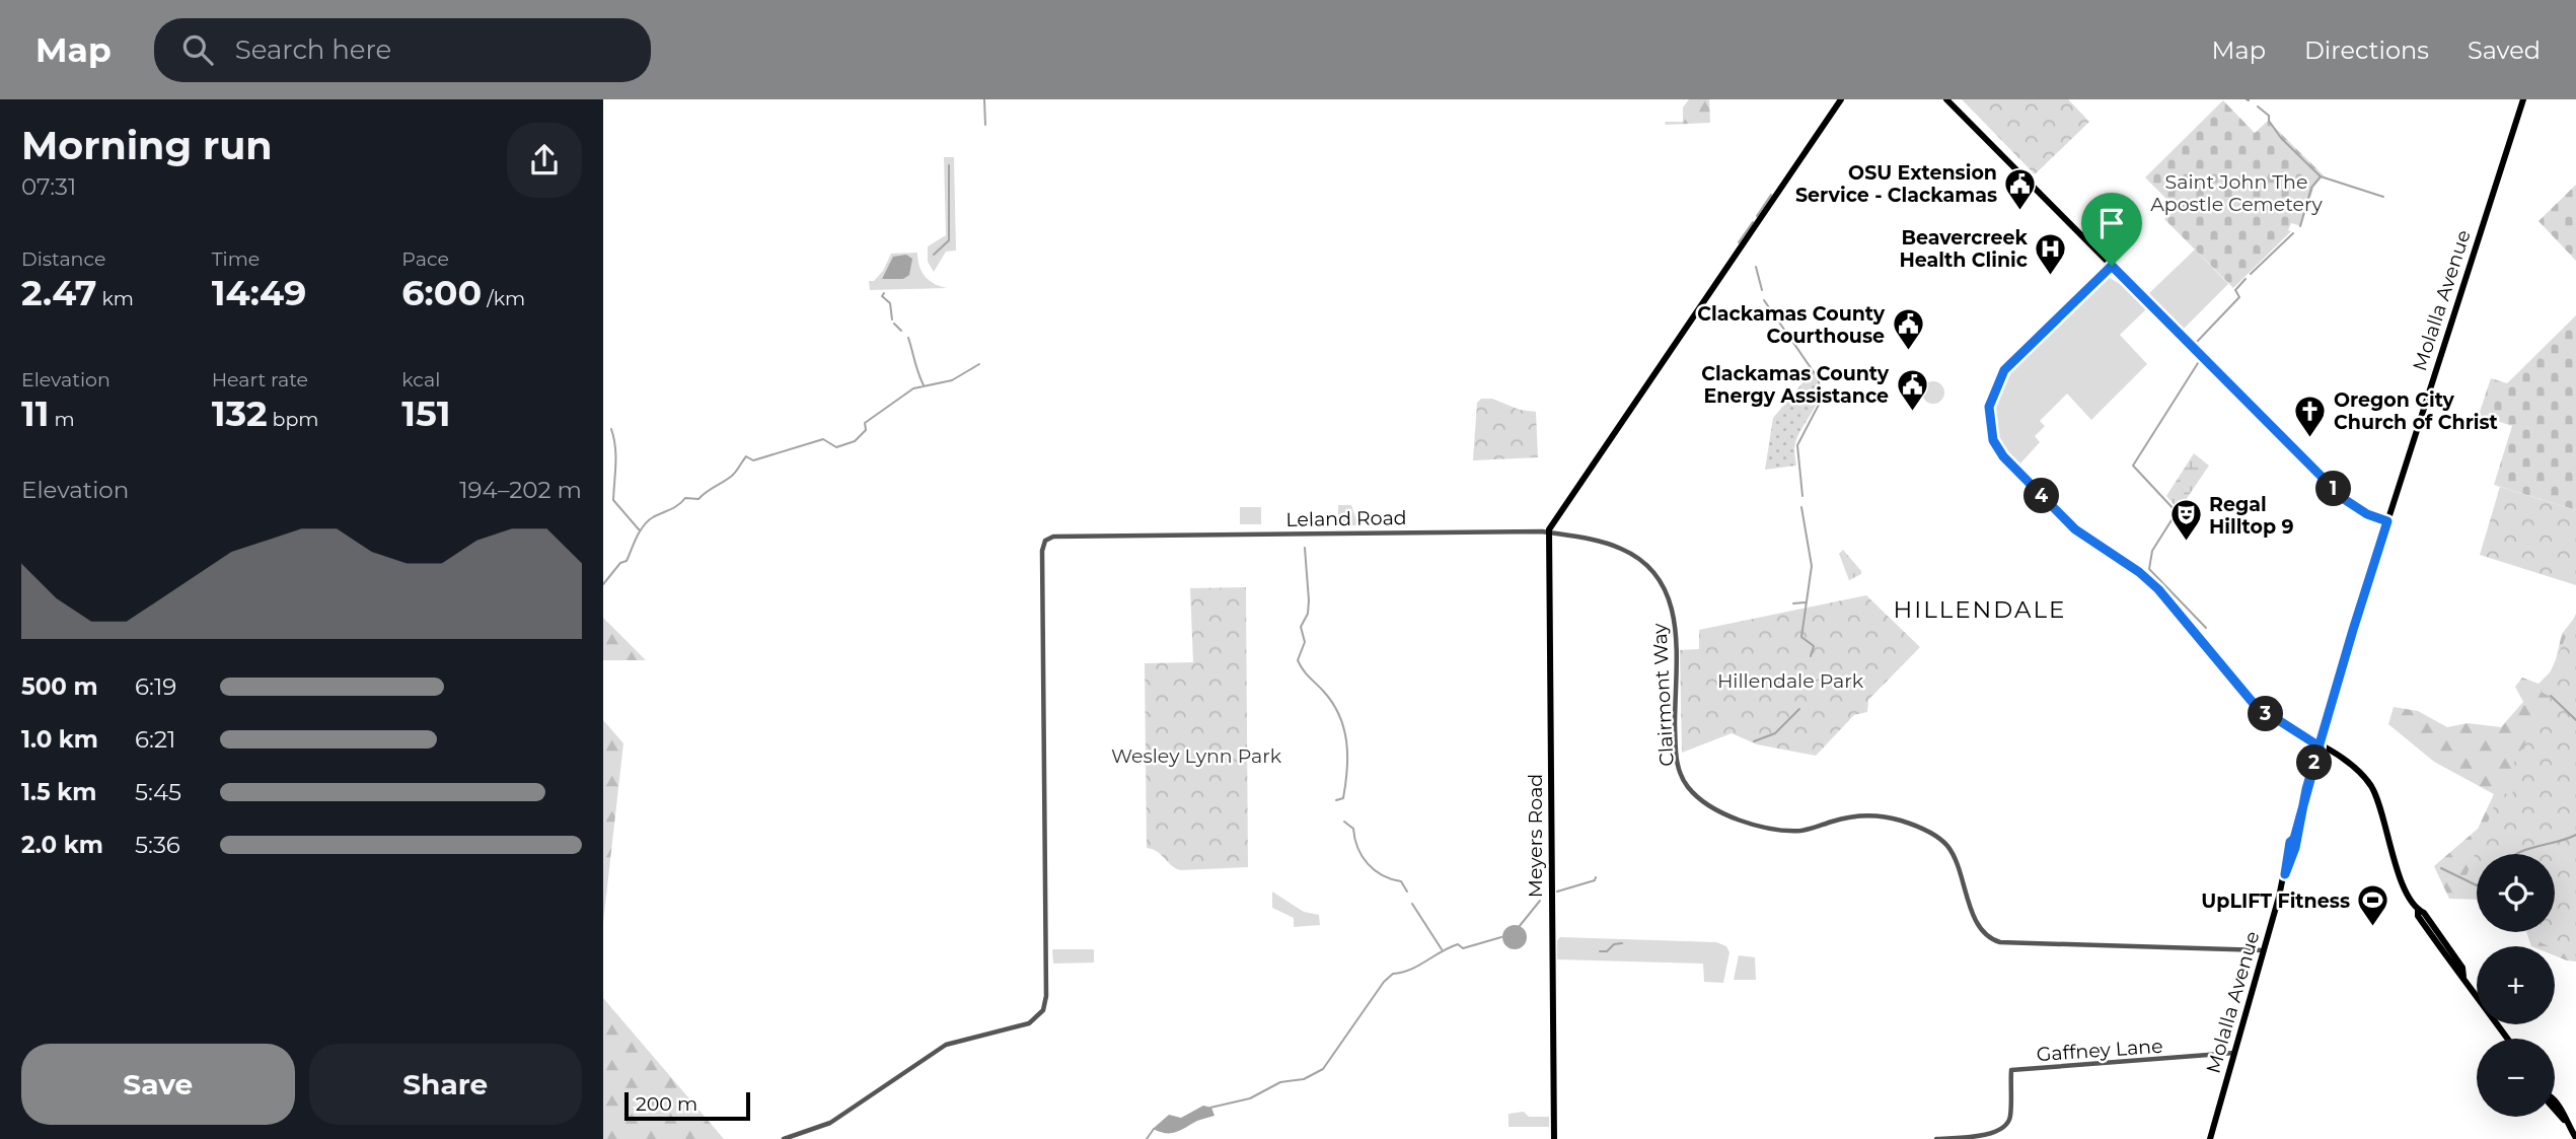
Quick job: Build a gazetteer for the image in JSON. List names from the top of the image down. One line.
{"streets":{"main road":["Molalla Avenue","Meyers Road"],"street":["Leland Road","Clairmont Way","Gaffney Lane"]},"crossings":[["Molalla Avenue","Clairmont Way"],["Molalla Avenue","Gaffney Lane"],["Leland Road","Clairmont Way"],["Leland Road","Meyers Road"],["Clairmont Way","Meyers Road"]],"districts":["HILLENDALE"],"parks":["Saint John The Apostle Cemetery","Hillendale Park","Wesley Lynn Park"],"places":{"public building":["OSU Extension Service - Clackamas","Clackamas County Courthouse","Clackamas County Energy Assistance"],"hospital":["Beavercreek Health Clinic"],"church":["Oregon City Church of Christ"],"theatre":["Regal Hilltop 9"],"sports":["UpLIFT Fitness"]},"scale_bar":"200 m","page":{"header":"Map","search":"Search here","nav":["Map","Directions","Saved"],"heading":["Morning run","07:31"],"stats":[["Distance","2.47 km"],["Time","14:49"],["Pace","6:00 /km"],["Elevation","11 m"],["Heart rate","132 bpm"],["kcal","151"]],"chart":["Elevation","194–202 m"],"pins":["1","4","3","2"],"list":[{"name":"500 m","note":"6:19"},{"name":"1.0 km","note":"6:21"},{"name":"1.5 km","note":"5:45"},{"name":"2.0 km","note":"5:36"}],"map_buttons":["+","−"],"buttons":["Save","Share"],"scale":"200 m"}}
